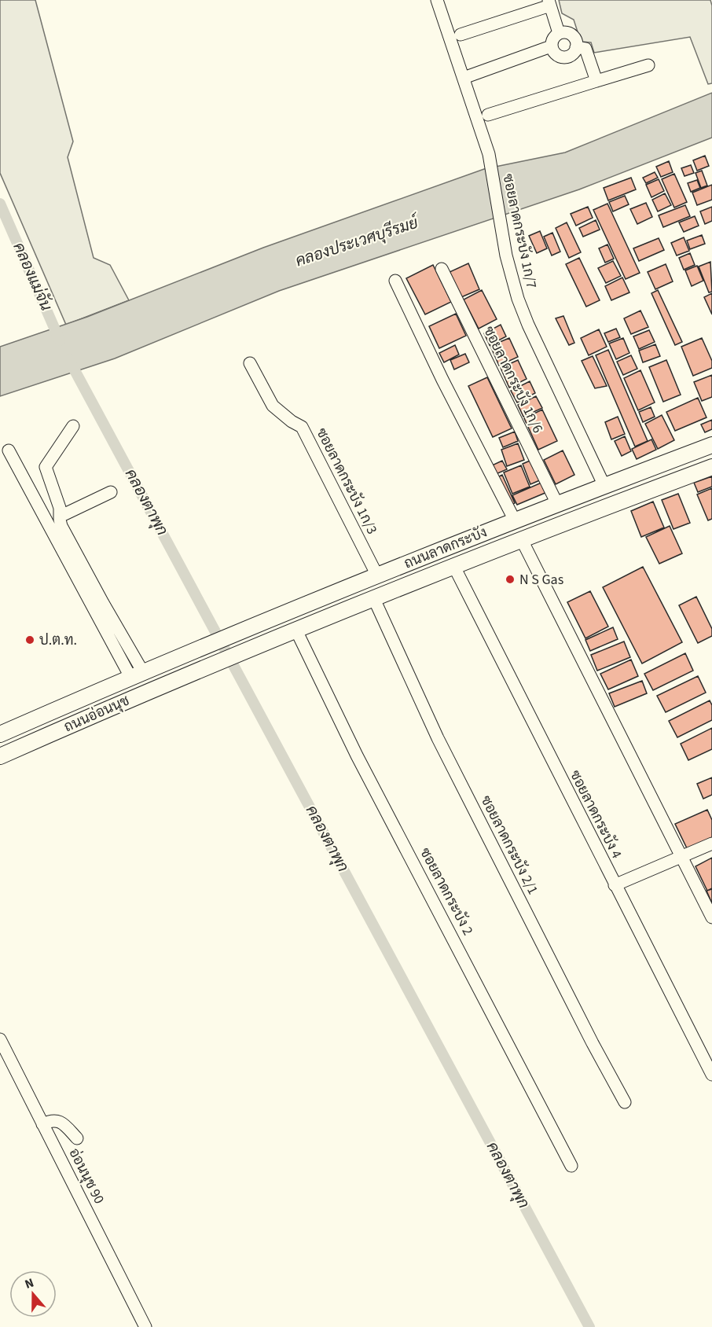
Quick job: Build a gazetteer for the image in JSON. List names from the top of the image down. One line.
{"streets":{"main road":["ถนนลาดกระบัง","ถนนอ่อนนุช"],"street":["ซอยลาดกระบัง 1ก/7","ซอยลาดกระบัง 1ก/6","ซอยลาดกระบัง 1ก/3","ซอยลาดกระบัง 4","ซอยลาดกระบัง 2/1","ซอยลาดกระบัง 2","อ่อนนุช 90"]},"crossings":[["ซอยลาดกระบัง 1ก/7","ถนนลาดกระบัง"],["ซอยลาดกระบัง 1ก/6","ถนนลาดกระบัง"],["ซอยลาดกระบัง 1ก/3","ถนนลาดกระบัง"],["ถนนลาดกระบัง","ถนนอ่อนนุช"],["ถนนลาดกระบัง","ซอยลาดกระบัง 4"],["ถนนลาดกระบัง","ซอยลาดกระบัง 2/1"],["ถนนลาดกระบัง","ซอยลาดกระบัง 2"]],"water":["คลองประเวศบุรีรมย์","คลองแม่จัน","คลองตาพุก"],"places":["N S Gas","ป.ต.ท."],"north":"top"}
